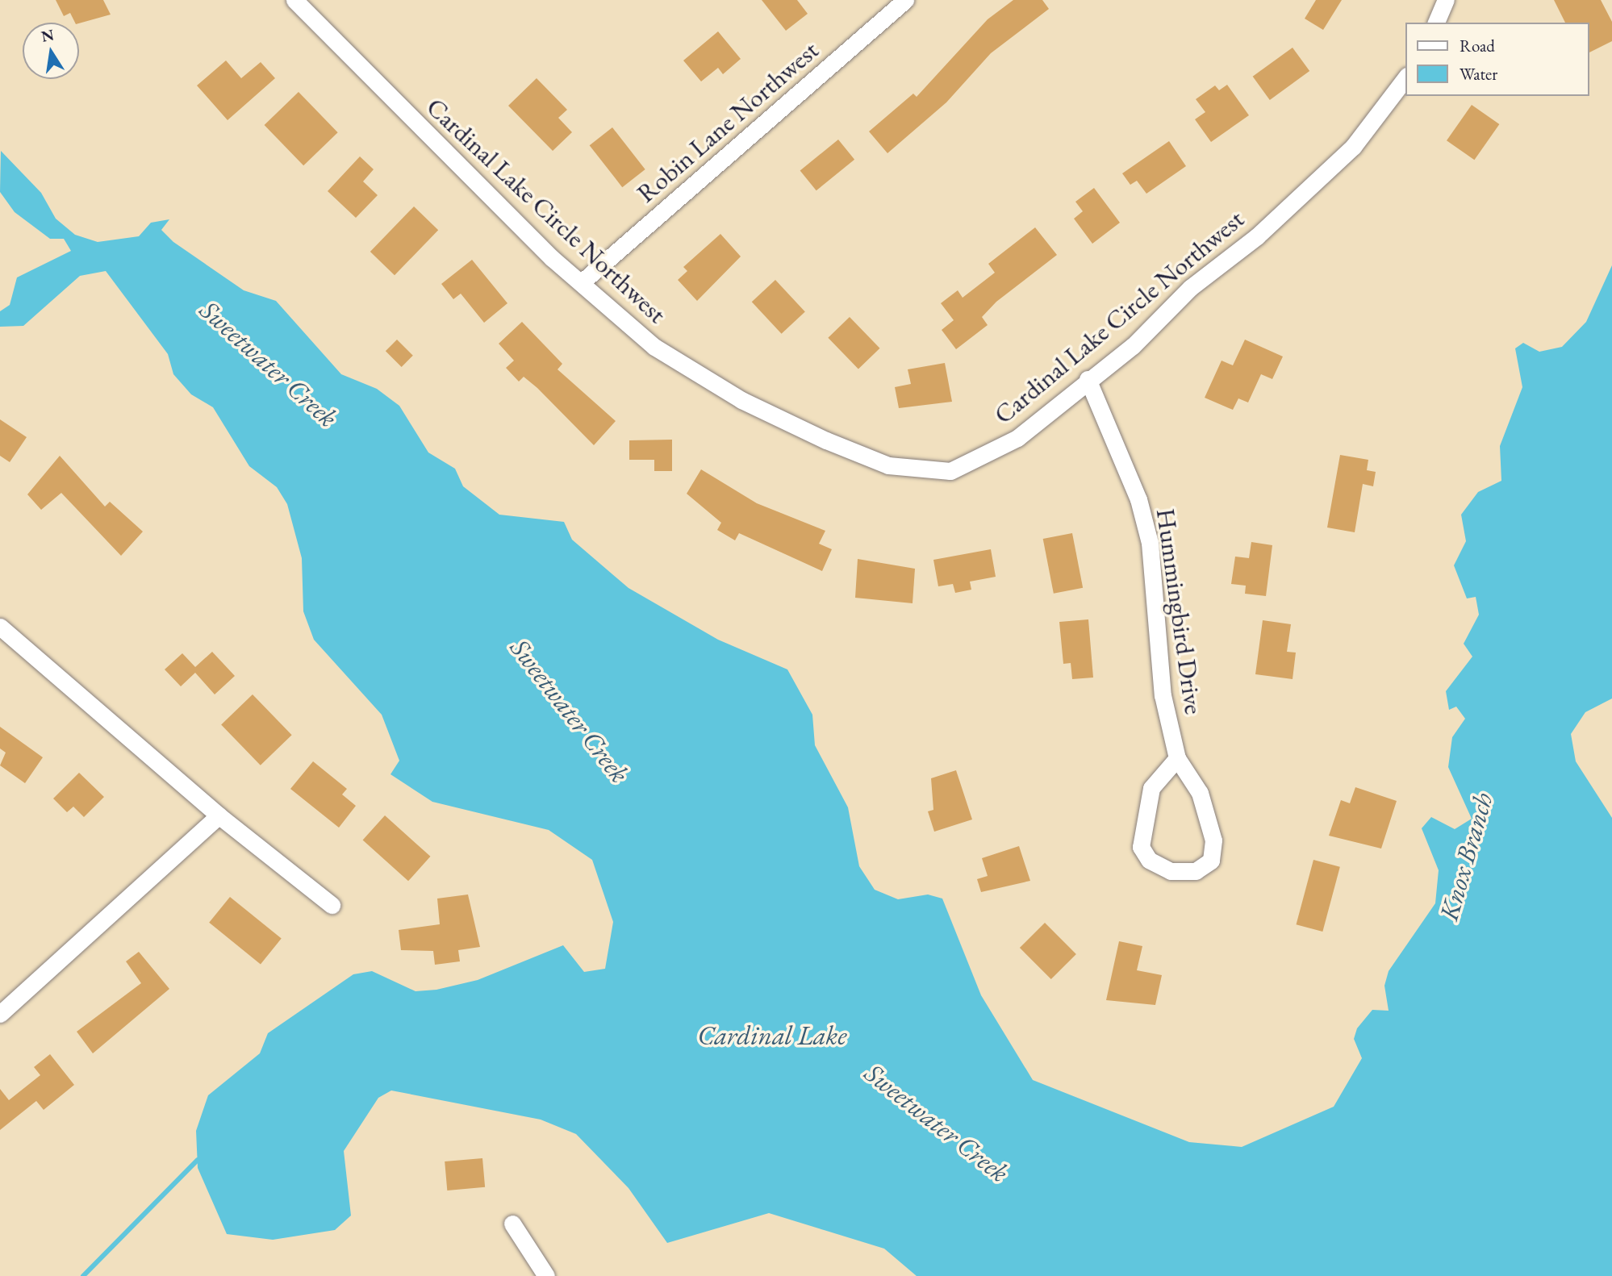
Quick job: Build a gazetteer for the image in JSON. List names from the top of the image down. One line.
{"streets":{"street":["Robin Lane Northwest","Cardinal Lake Circle Northwest","Hummingbird Drive"]},"crossings":[["Robin Lane Northwest","Cardinal Lake Circle Northwest"],["Cardinal Lake Circle Northwest","Hummingbird Drive"]],"water":["Sweetwater Creek","Knox Branch","Cardinal Lake"],"legend":["Road","Water"],"north":"top"}
